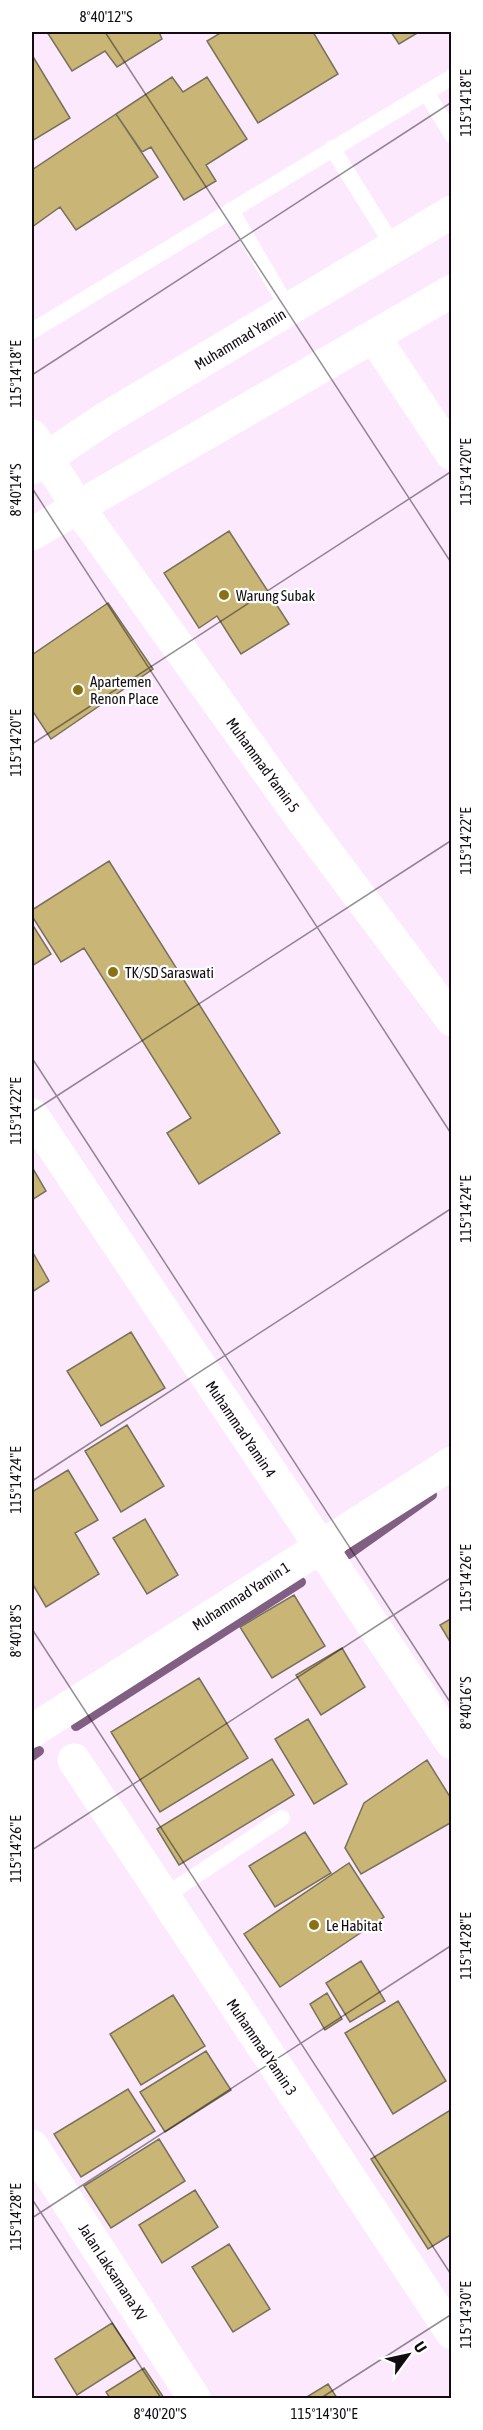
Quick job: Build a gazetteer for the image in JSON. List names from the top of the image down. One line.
{"streets":{"street":["Muhammad Yamin","Muhammad Yamin 5","Muhammad Yamin 4","Muhammad Yamin 1","Muhammad Yamin 3","Jalan Laksamana XV"]},"crossings":[["Muhammad Yamin","Muhammad Yamin 5"],["Muhammad Yamin 4","Muhammad Yamin 1"]],"places":["Warung Subak","Apartemen Renon Place","TK/SD Saraswati","Le Habitat"],"north":"top right","coordinates":["8°40'12\"S","115°14'18\"E","115°14'20\"E","8°40'14\"S","115°14'22\"E","115°14'24\"E","115°14'26\"E","8°40'18\"S","8°40'16\"S","115°14'28\"E","115°14'30\"E","8°40'20\"S"]}
